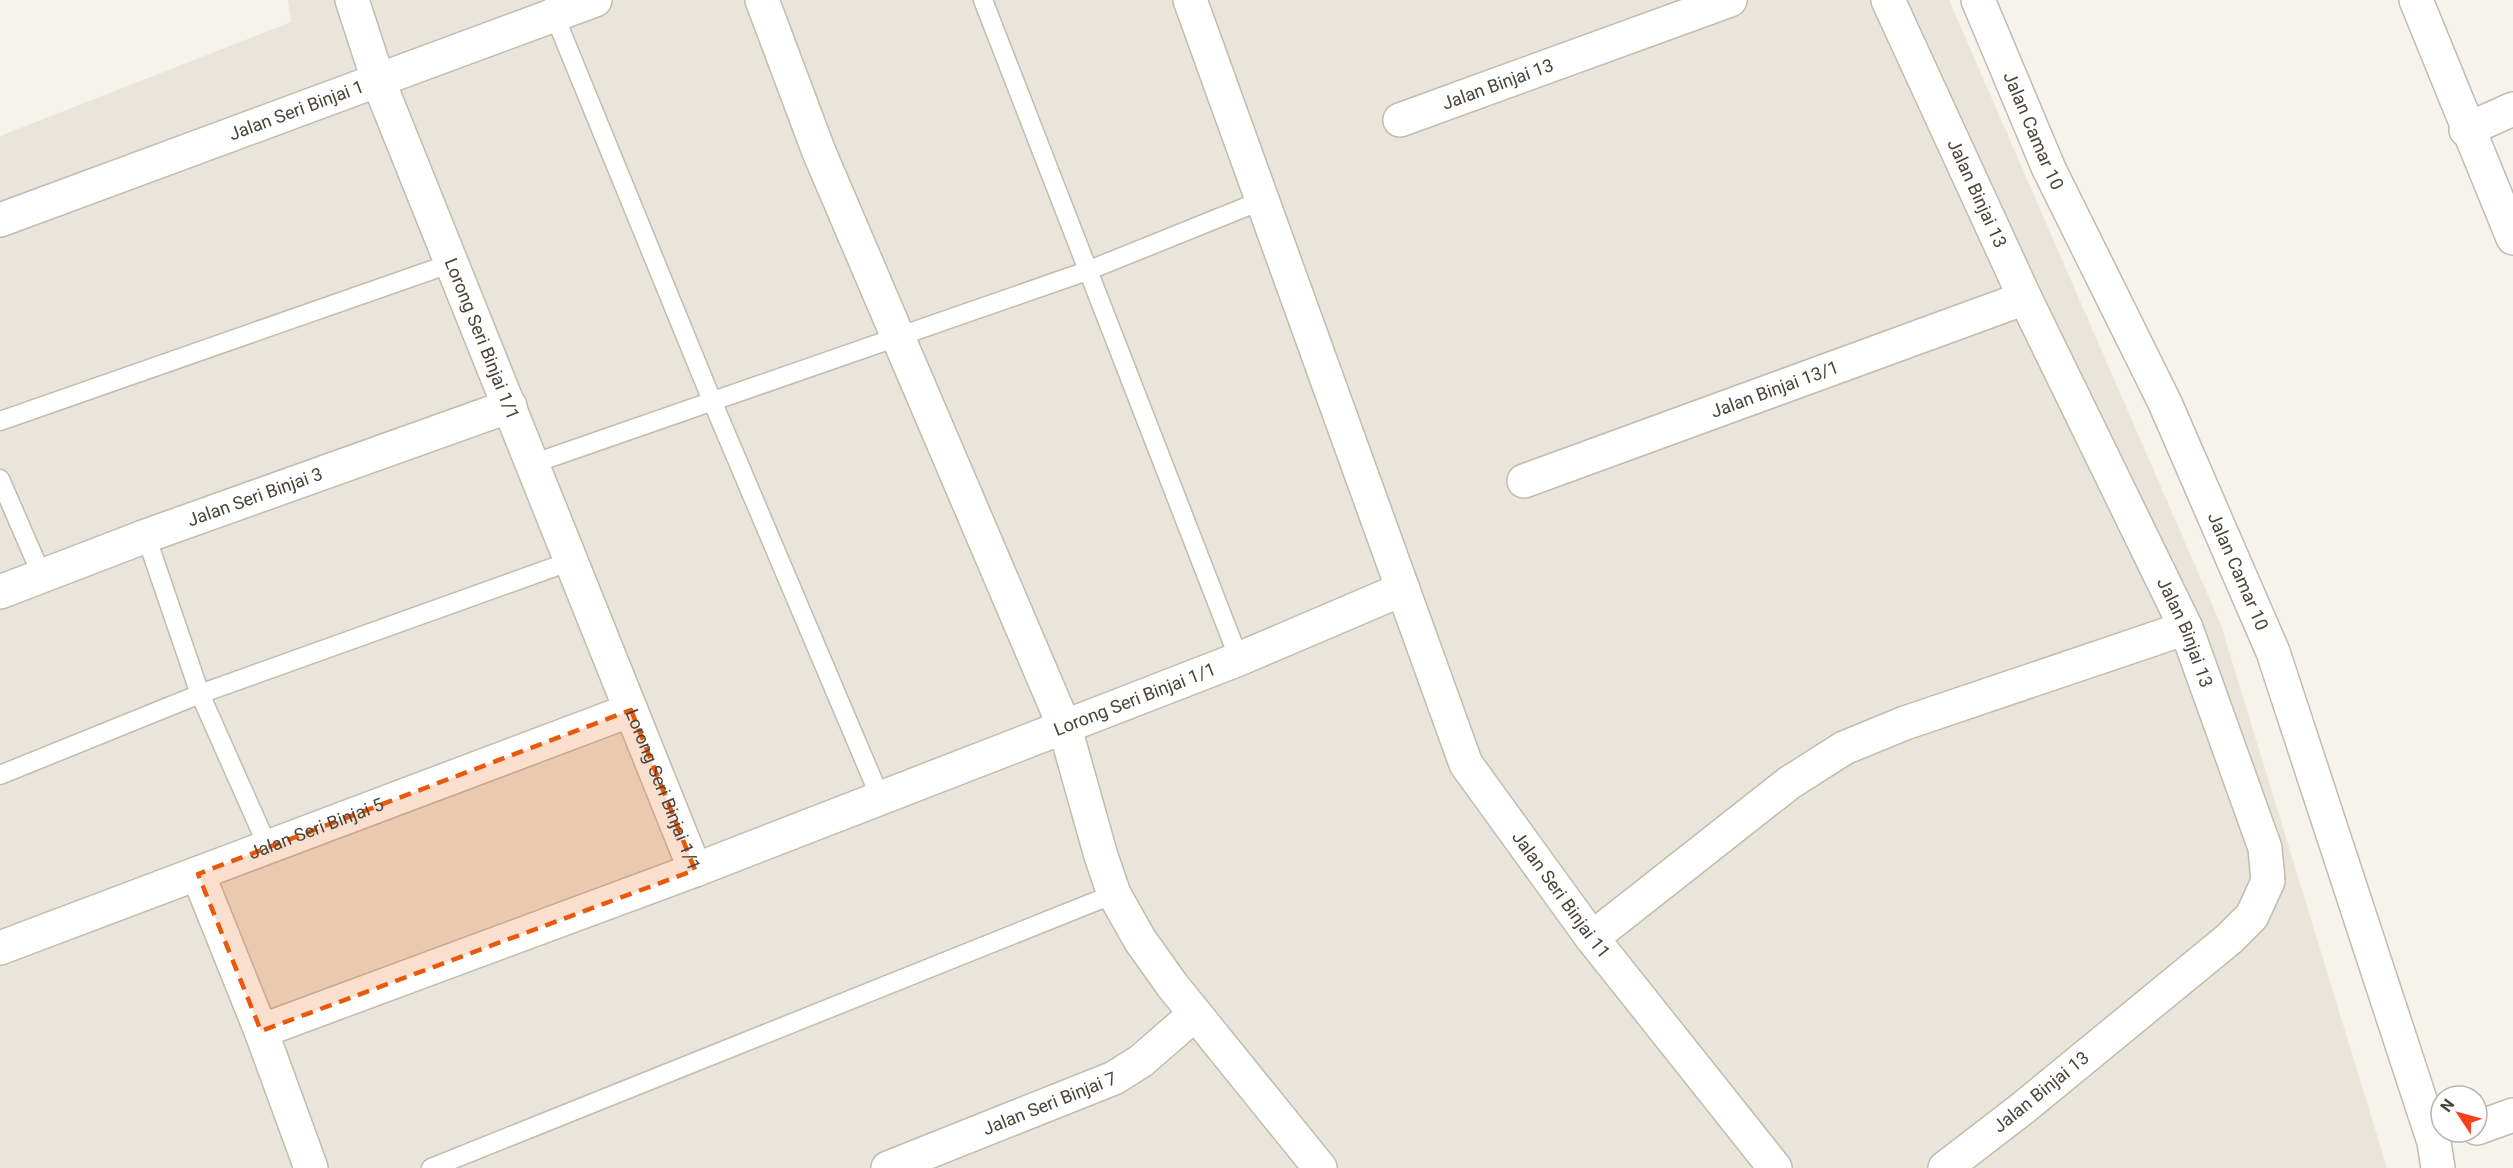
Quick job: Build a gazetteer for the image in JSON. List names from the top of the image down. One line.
{"streets":{"street":["Jalan Binjai 13","Jalan Seri Binjai 1","Jalan Camar 10","Lorong Seri Binjai 1/1","Jalan Binjai 13/1","Jalan Seri Binjai 3","Jalan Seri Binjai 5","Jalan Seri Binjai 11","Jalan Seri Binjai 7"]},"crossings":[["Jalan Binjai 13","Jalan Binjai 13/1"],["Jalan Seri Binjai 1","Lorong Seri Binjai 1/1"],["Lorong Seri Binjai 1/1","Jalan Seri Binjai 3"],["Lorong Seri Binjai 1/1","Jalan Seri Binjai 5"],["Lorong Seri Binjai 1/1","Jalan Seri Binjai 11"]],"north":"top left"}
